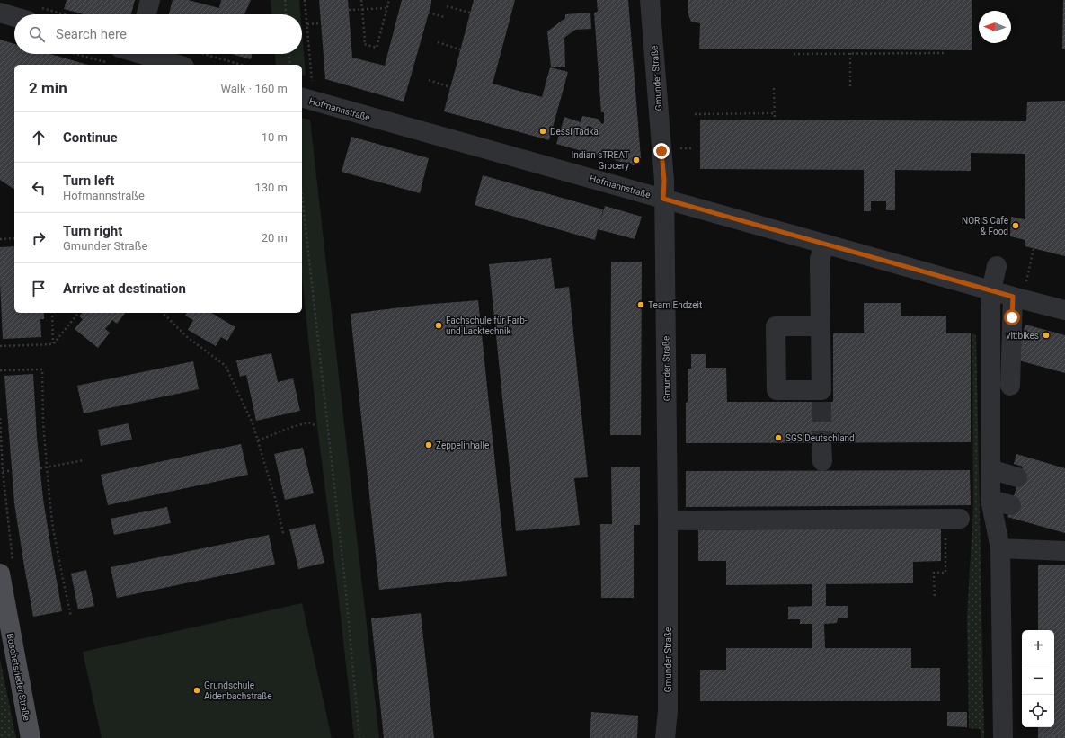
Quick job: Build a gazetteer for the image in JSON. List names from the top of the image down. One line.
{"streets":{"main road":["Boschetsrieder Straße"],"street":["Gmunder Straße","Hofmannstraße"]},"crossings":[["Gmunder Straße","Hofmannstraße"]],"places":["Dessi Tadka","Indian sTREAT Grocery","NORIS Cafe & Food","Team Endzeit","Fachschule für Farb- und Lacktechnik","vit:bikes","SGS Deutschland","Zeppelinhalle","Grundschule Aidenbachstraße"],"north":"left","page":{"search":"Search here","heading":["2 min","Walk · 160 m"],"list":[["Continue","10 m"],["Turn left","Hofmannstraße","130 m"],["Turn right","Gmunder Straße","20 m"],"Arrive at destination"],"map_buttons":["+","−"]}}
